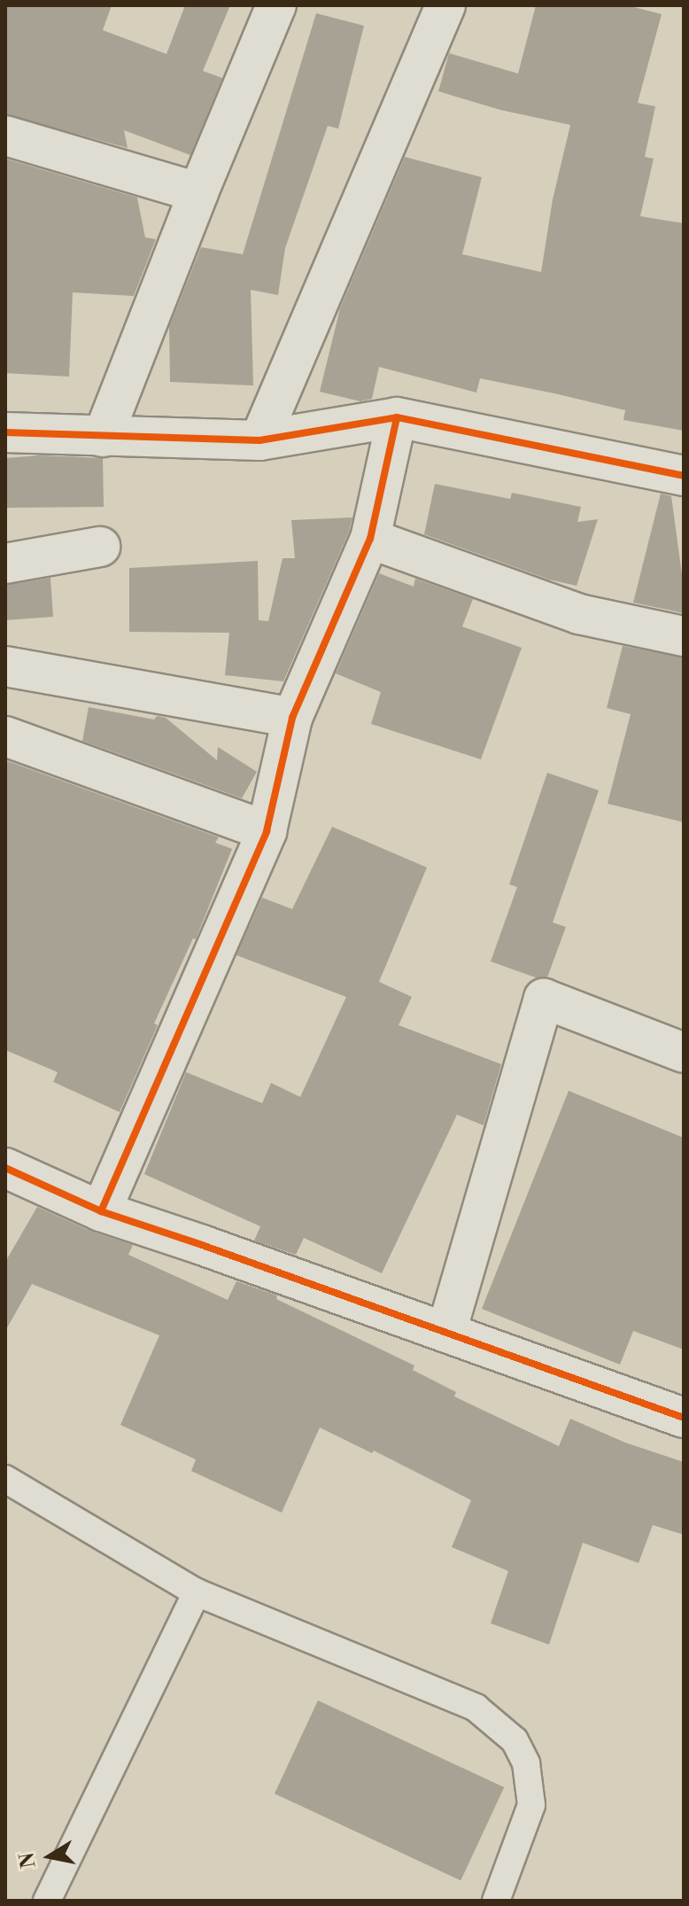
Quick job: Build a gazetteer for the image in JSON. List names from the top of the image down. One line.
{"north":"left"}
